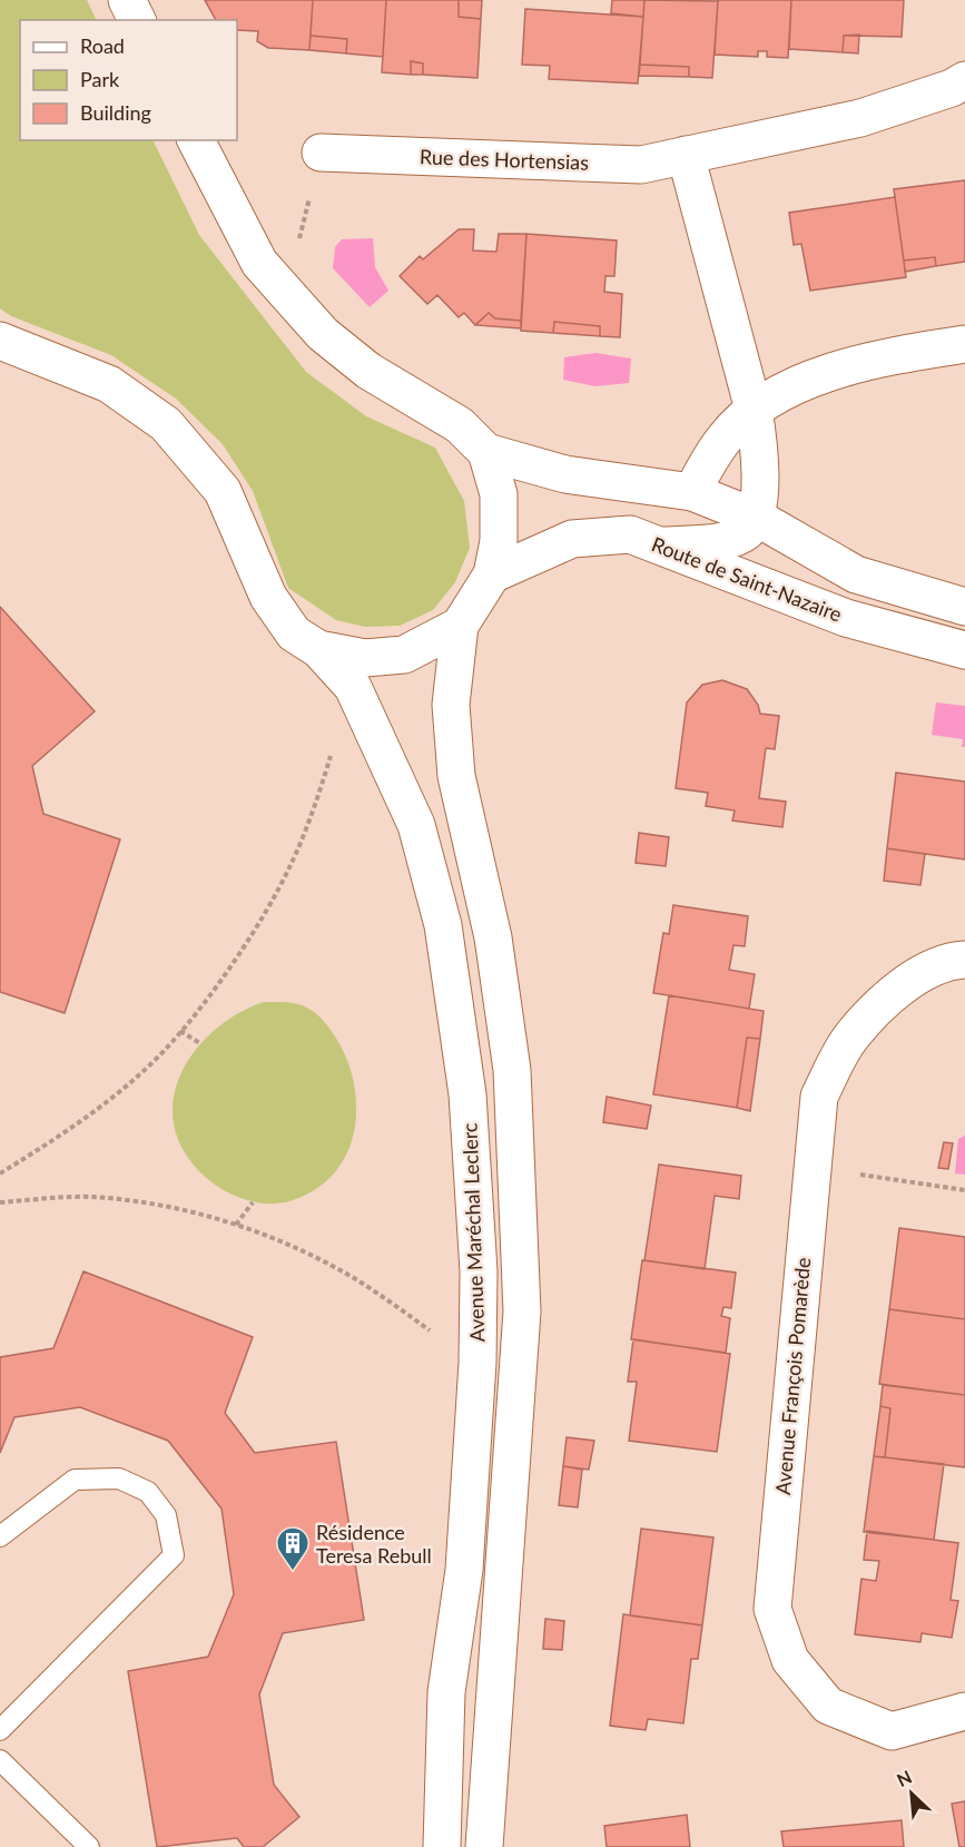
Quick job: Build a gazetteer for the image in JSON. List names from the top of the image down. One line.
{"streets":{"main road":["Rue des Hortensias","Route de Saint-Nazaire","Avenue Maréchal Leclerc","Avenue François Pomarède"]},"places":{"building":["Résidence Teresa Rebull"]},"legend":["Road","Park","Building"],"north":"top left"}
